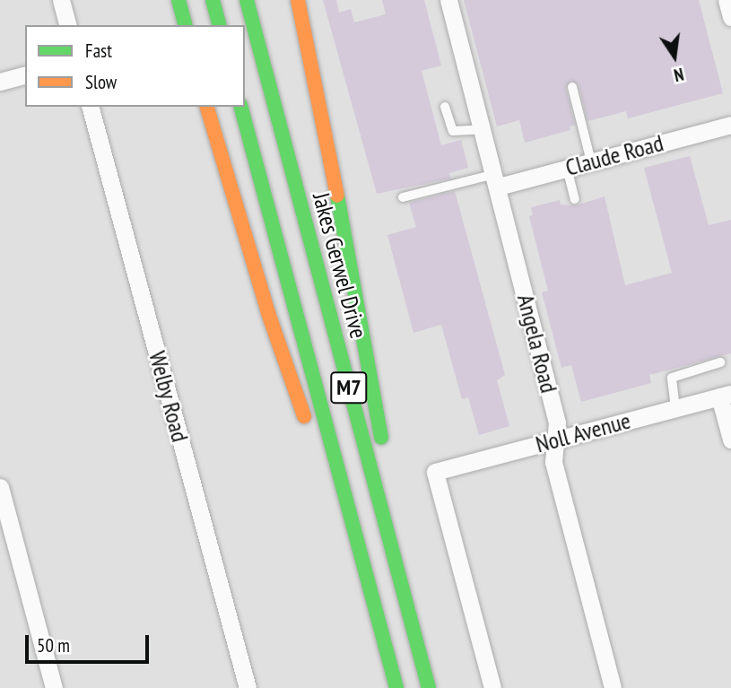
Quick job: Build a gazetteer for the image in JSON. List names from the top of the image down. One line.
{"streets":{"highway":["Jakes Gerwel Drive","M7"],"street":["Claude Road","Angela Road","Welby Road","Noll Avenue"]},"crossings":[["Claude Road","Angela Road"],["Angela Road","Noll Avenue"]],"legend":["Fast","Slow"],"scale_bar":"50 m","north":"bottom"}
